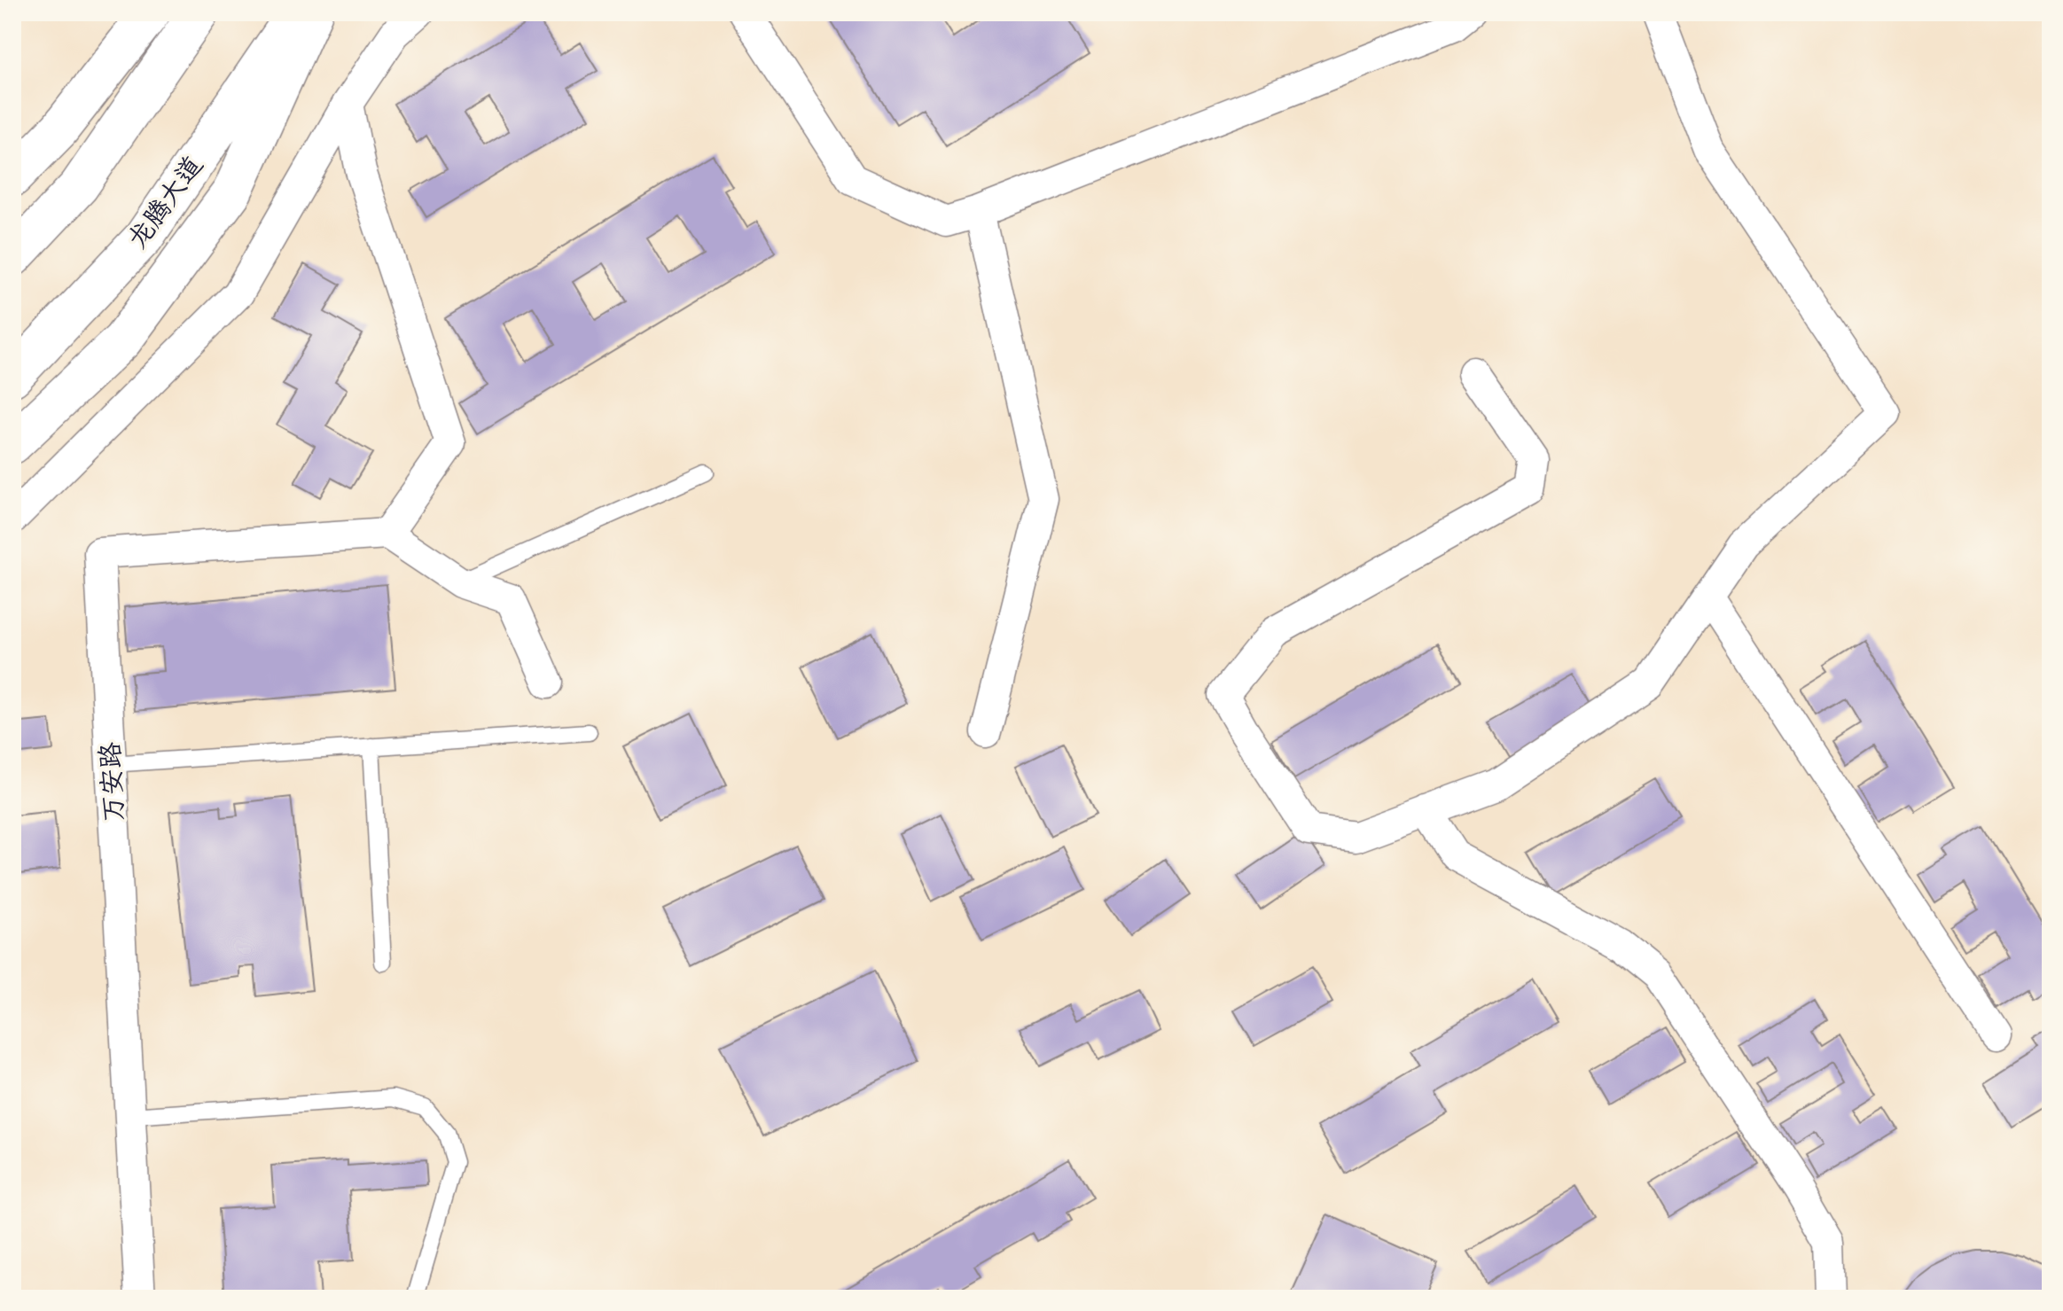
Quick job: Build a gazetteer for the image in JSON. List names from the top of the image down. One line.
{"streets":{"highway":["龙腾大道"],"street":["万安路"]}}
